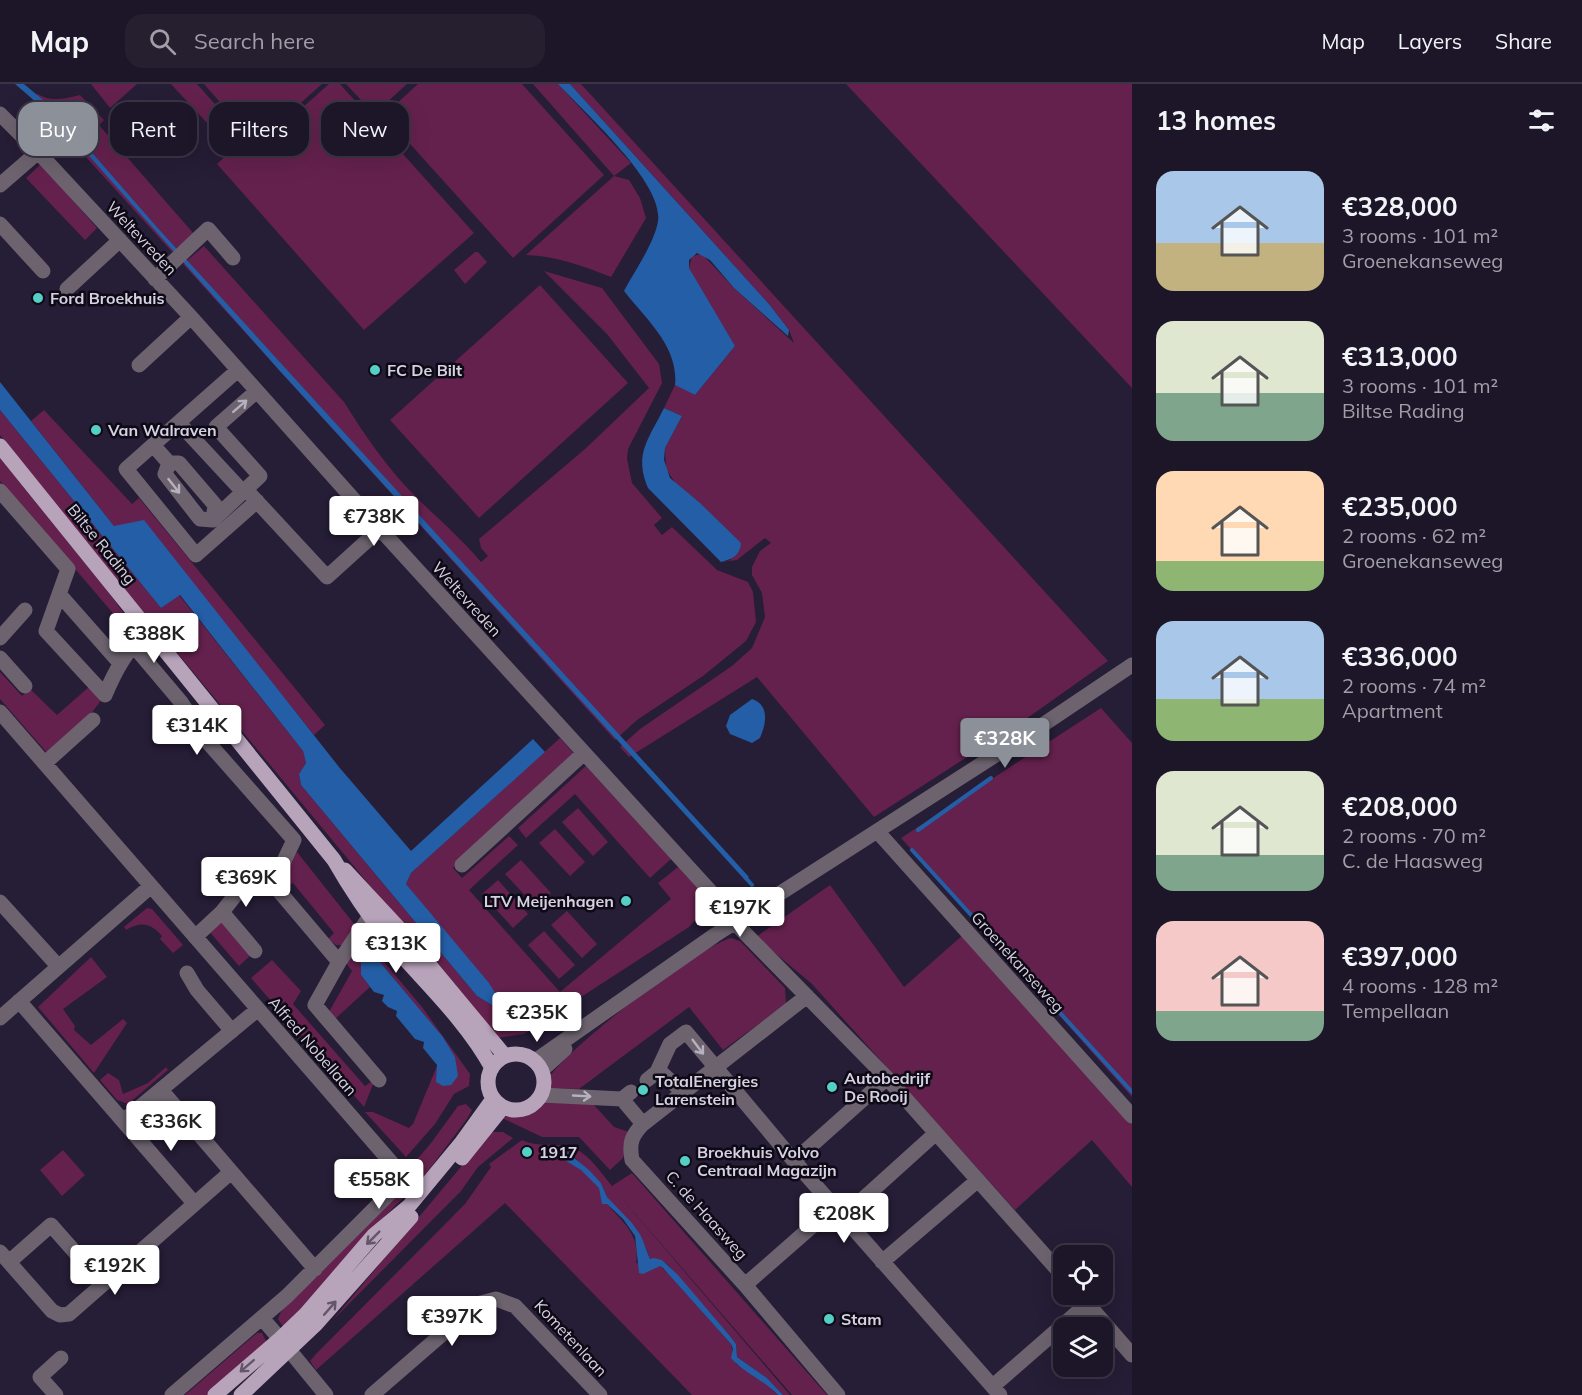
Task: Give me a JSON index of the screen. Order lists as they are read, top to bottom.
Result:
{
  "streets": {
    "main road": ["Biltse Rading"],
    "street": [
      "Weltevreden",
      "Groenekanseweg",
      "Alfred Nobellaan",
      "C. de Haasweg",
      "Kometenlaan"
    ]
  },
  "crossings": [
    ["Weltevreden", "C. de Haasweg"]
  ],
  "places": [
    "Ford Broekhuis",
    "FC De Bilt",
    "Van Walraven",
    "LTV Meijenhagen",
    "Autobedrijf De Rooij",
    "TotalEnergies Larenstein",
    "1917",
    "Broekhuis Volvo Centraal Magazijn",
    "Stam"
  ],
  "page": {
    "header": "Map",
    "search": "Search here",
    "nav": ["Map", "Layers", "Share"],
    "heading": "13 homes",
    "chip": [
      "Buy",
      "Rent",
      "Filters",
      "New"
    ],
    "list": [
      {
        "name": "€328,000",
        "note": "3 rooms · 101 m² · Groenekanseweg"
      },
      {
        "name": "€313,000",
        "note": "3 rooms · 101 m² · Biltse Rading"
      },
      {
        "name": "€235,000",
        "note": "2 rooms · 62 m² · Groenekanseweg"
      },
      {
        "name": "€336,000",
        "note": "2 rooms · 74 m² · Apartment"
      },
      {
        "name": "€208,000",
        "note": "2 rooms · 70 m² · C. de Haasweg"
      },
      {
        "name": "€397,000",
        "note": "4 rooms · 128 m² · Tempellaan"
      }
    ],
    "price": [
      "€738K",
      "€388K",
      "€314K",
      "€328K",
      "€369K",
      "€197K",
      "€313K",
      "€235K",
      "€336K",
      "€558K",
      "€208K",
      "€192K",
      "€397K"
    ]
  }
}
